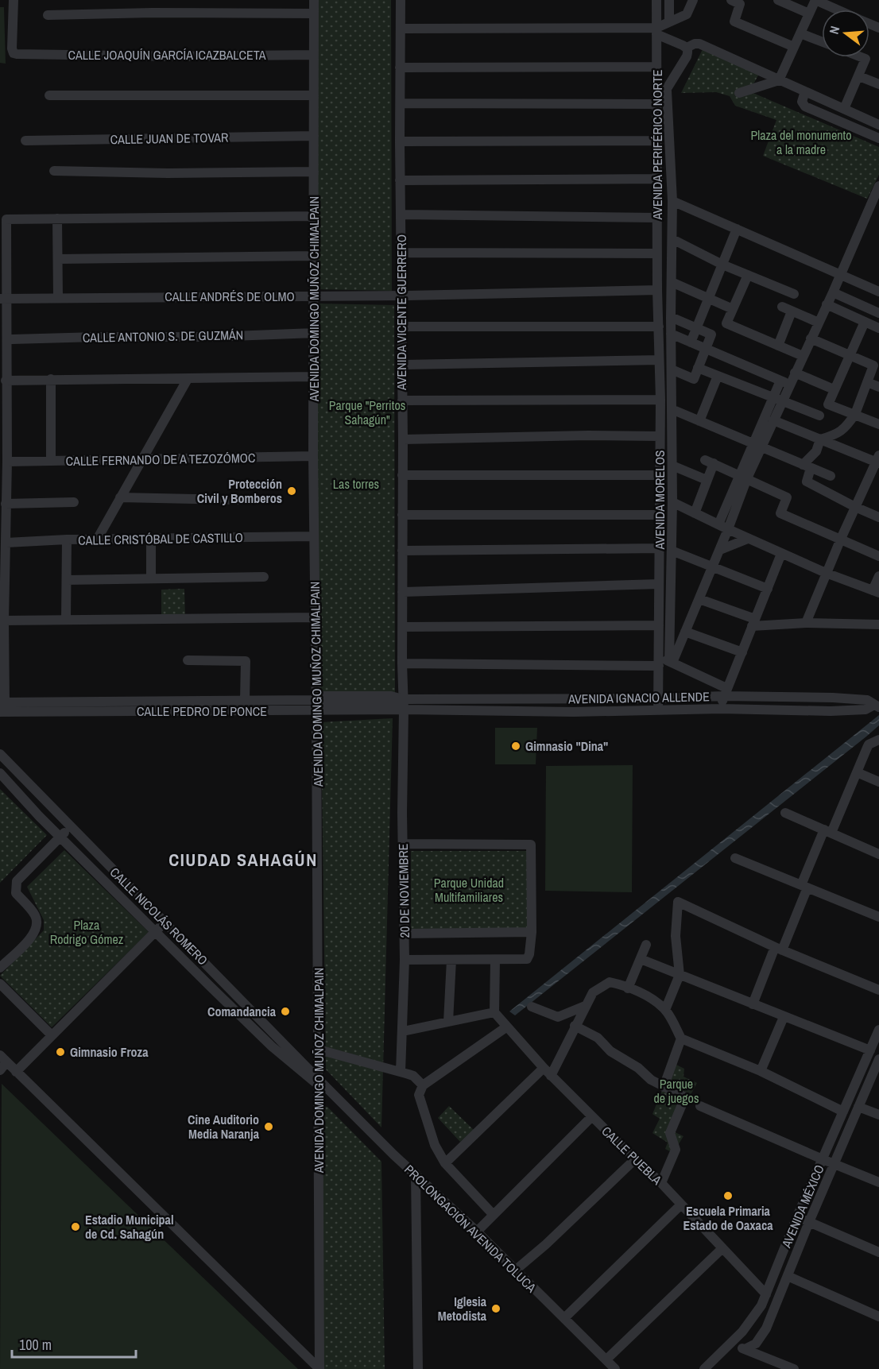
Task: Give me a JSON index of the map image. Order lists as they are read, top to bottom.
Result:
{
  "streets": {
    "street": [
      "CALLE JOAQUÍN GARCÍA ICAZBALCETA",
      "CALLE JUAN DE TOVAR",
      "AVENIDA PERIFÉRICO NORTE",
      "CALLE ANDRÉS DE OLMO",
      "AVENIDA DOMINGO MUÑOZ CHIMALPAIN",
      "AVENIDA VICENTE GUERRERO",
      "CALLE ANTONIO S. DE GUZMÁN",
      "CALLE FERNANDO DE A TEZOZÓMOC",
      "AVENIDA MORELOS",
      "CALLE CRISTÓBAL DE CASTILLO",
      "AVENIDA IGNACIO ALLENDE",
      "CALLE PEDRO DE PONCE",
      "20 DE NOVIEMBRE",
      "CALLE NICOLÁS ROMERO",
      "CALLE PUEBLA",
      "AVENIDA MÉXICO",
      "PROLONGACIÓN AVENIDA TOLUCA"
    ]
  },
  "crossings": [
    ["CALLE JOAQUÍN GARCÍA ICAZBALCETA", "AVENIDA DOMINGO MUÑOZ CHIMALPAIN"],
    ["CALLE JUAN DE TOVAR", "AVENIDA DOMINGO MUÑOZ CHIMALPAIN"],
    ["AVENIDA PERIFÉRICO NORTE", "CALLE ANDRÉS DE OLMO"],
    ["AVENIDA PERIFÉRICO NORTE", "AVENIDA MORELOS"],
    ["CALLE ANDRÉS DE OLMO", "AVENIDA DOMINGO MUÑOZ CHIMALPAIN"],
    ["CALLE ANDRÉS DE OLMO", "AVENIDA VICENTE GUERRERO"],
    ["CALLE ANDRÉS DE OLMO", "AVENIDA MORELOS"],
    ["AVENIDA DOMINGO MUÑOZ CHIMALPAIN", "CALLE ANTONIO S. DE GUZMÁN"],
    ["AVENIDA DOMINGO MUÑOZ CHIMALPAIN", "CALLE FERNANDO DE A TEZOZÓMOC"],
    ["AVENIDA DOMINGO MUÑOZ CHIMALPAIN", "CALLE CRISTÓBAL DE CASTILLO"],
    ["AVENIDA DOMINGO MUÑOZ CHIMALPAIN", "CALLE PEDRO DE PONCE"],
    ["AVENIDA DOMINGO MUÑOZ CHIMALPAIN", "CALLE NICOLÁS ROMERO"],
    ["AVENIDA DOMINGO MUÑOZ CHIMALPAIN", "PROLONGACIÓN AVENIDA TOLUCA"],
    ["AVENIDA VICENTE GUERRERO", "AVENIDA IGNACIO ALLENDE"],
    ["AVENIDA VICENTE GUERRERO", "CALLE PEDRO DE PONCE"],
    ["AVENIDA VICENTE GUERRERO", "20 DE NOVIEMBRE"],
    ["AVENIDA MORELOS", "AVENIDA IGNACIO ALLENDE"],
    ["AVENIDA IGNACIO ALLENDE", "CALLE PEDRO DE PONCE"],
    ["AVENIDA IGNACIO ALLENDE", "20 DE NOVIEMBRE"],
    ["CALLE PEDRO DE PONCE", "20 DE NOVIEMBRE"],
    ["CALLE NICOLÁS ROMERO", "PROLONGACIÓN AVENIDA TOLUCA"],
    ["CALLE PUEBLA", "AVENIDA MÉXICO"]
  ],
  "districts": ["CIUDAD SAHAGÚN"],
  "parks": [
    "Plaza del monumento a la madre",
    "Parque \"Perritos Sahagún\"",
    "Las torres",
    "Parque Unidad Multifamiliares",
    "Plaza Rodrigo Gómez",
    "Parque de juegos"
  ],
  "places": [
    "Protección Civil y Bomberos",
    "Gimnasio \"Dina\"",
    "Comandancia",
    "Gimnasio Froza",
    "Cine Auditorio Media Naranja",
    "Escuela Primaria Estado de Oaxaca",
    "Estadio Municipal de Cd. Sahagún",
    "Iglesia Metodista"
  ],
  "scale_bar": "100 m",
  "north": "left"
}
